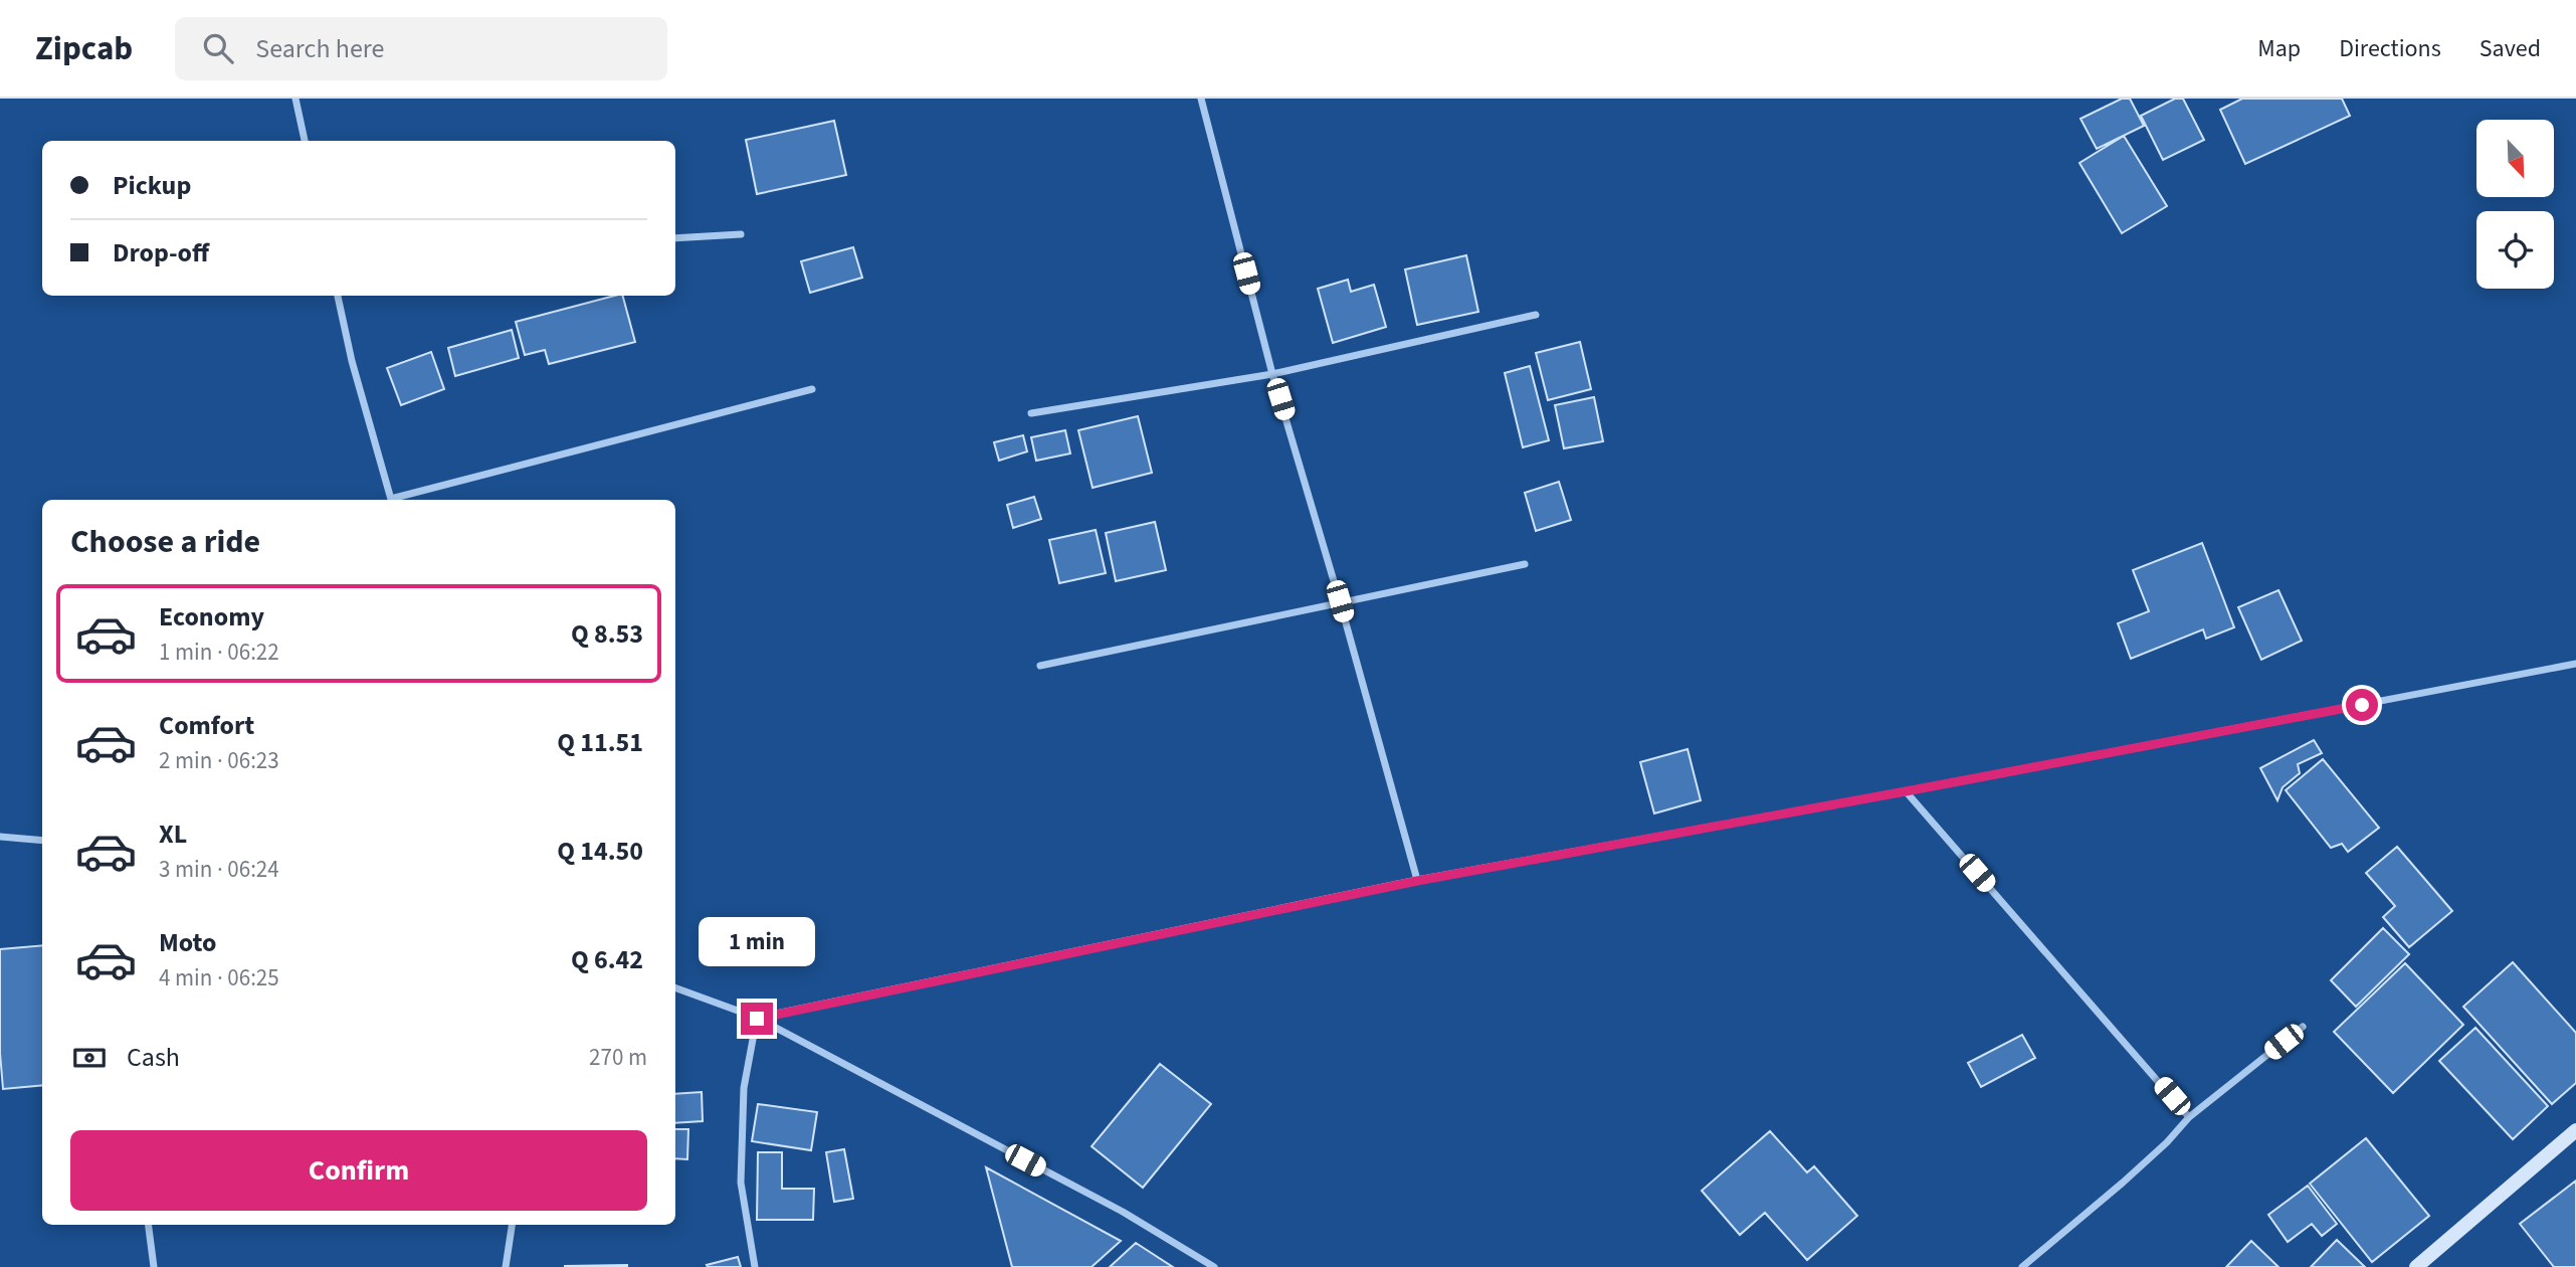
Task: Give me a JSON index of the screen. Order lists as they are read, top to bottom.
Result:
{
  "north": "bottom right",
  "page": {
    "header": "Zipcab",
    "search": "Search here",
    "nav": ["Map", "Directions", "Saved"],
    "banner": ["Pickup", "Drop-off"],
    "heading": "Choose a ride",
    "list": [
      {
        "name": "Economy",
        "note": "1 min · 06:22",
        "value": "Q 8.53"
      },
      {
        "name": "Comfort",
        "note": "2 min · 06:23",
        "value": "Q 11.51"
      },
      {
        "name": "XL",
        "note": "3 min · 06:24",
        "value": "Q 14.50"
      },
      {
        "name": "Moto",
        "note": "4 min · 06:25",
        "value": "Q 6.42"
      }
    ],
    "bubble": "1 min",
    "pay": ["Cash", "270 m"],
    "buttons": "Confirm"
  }
}
